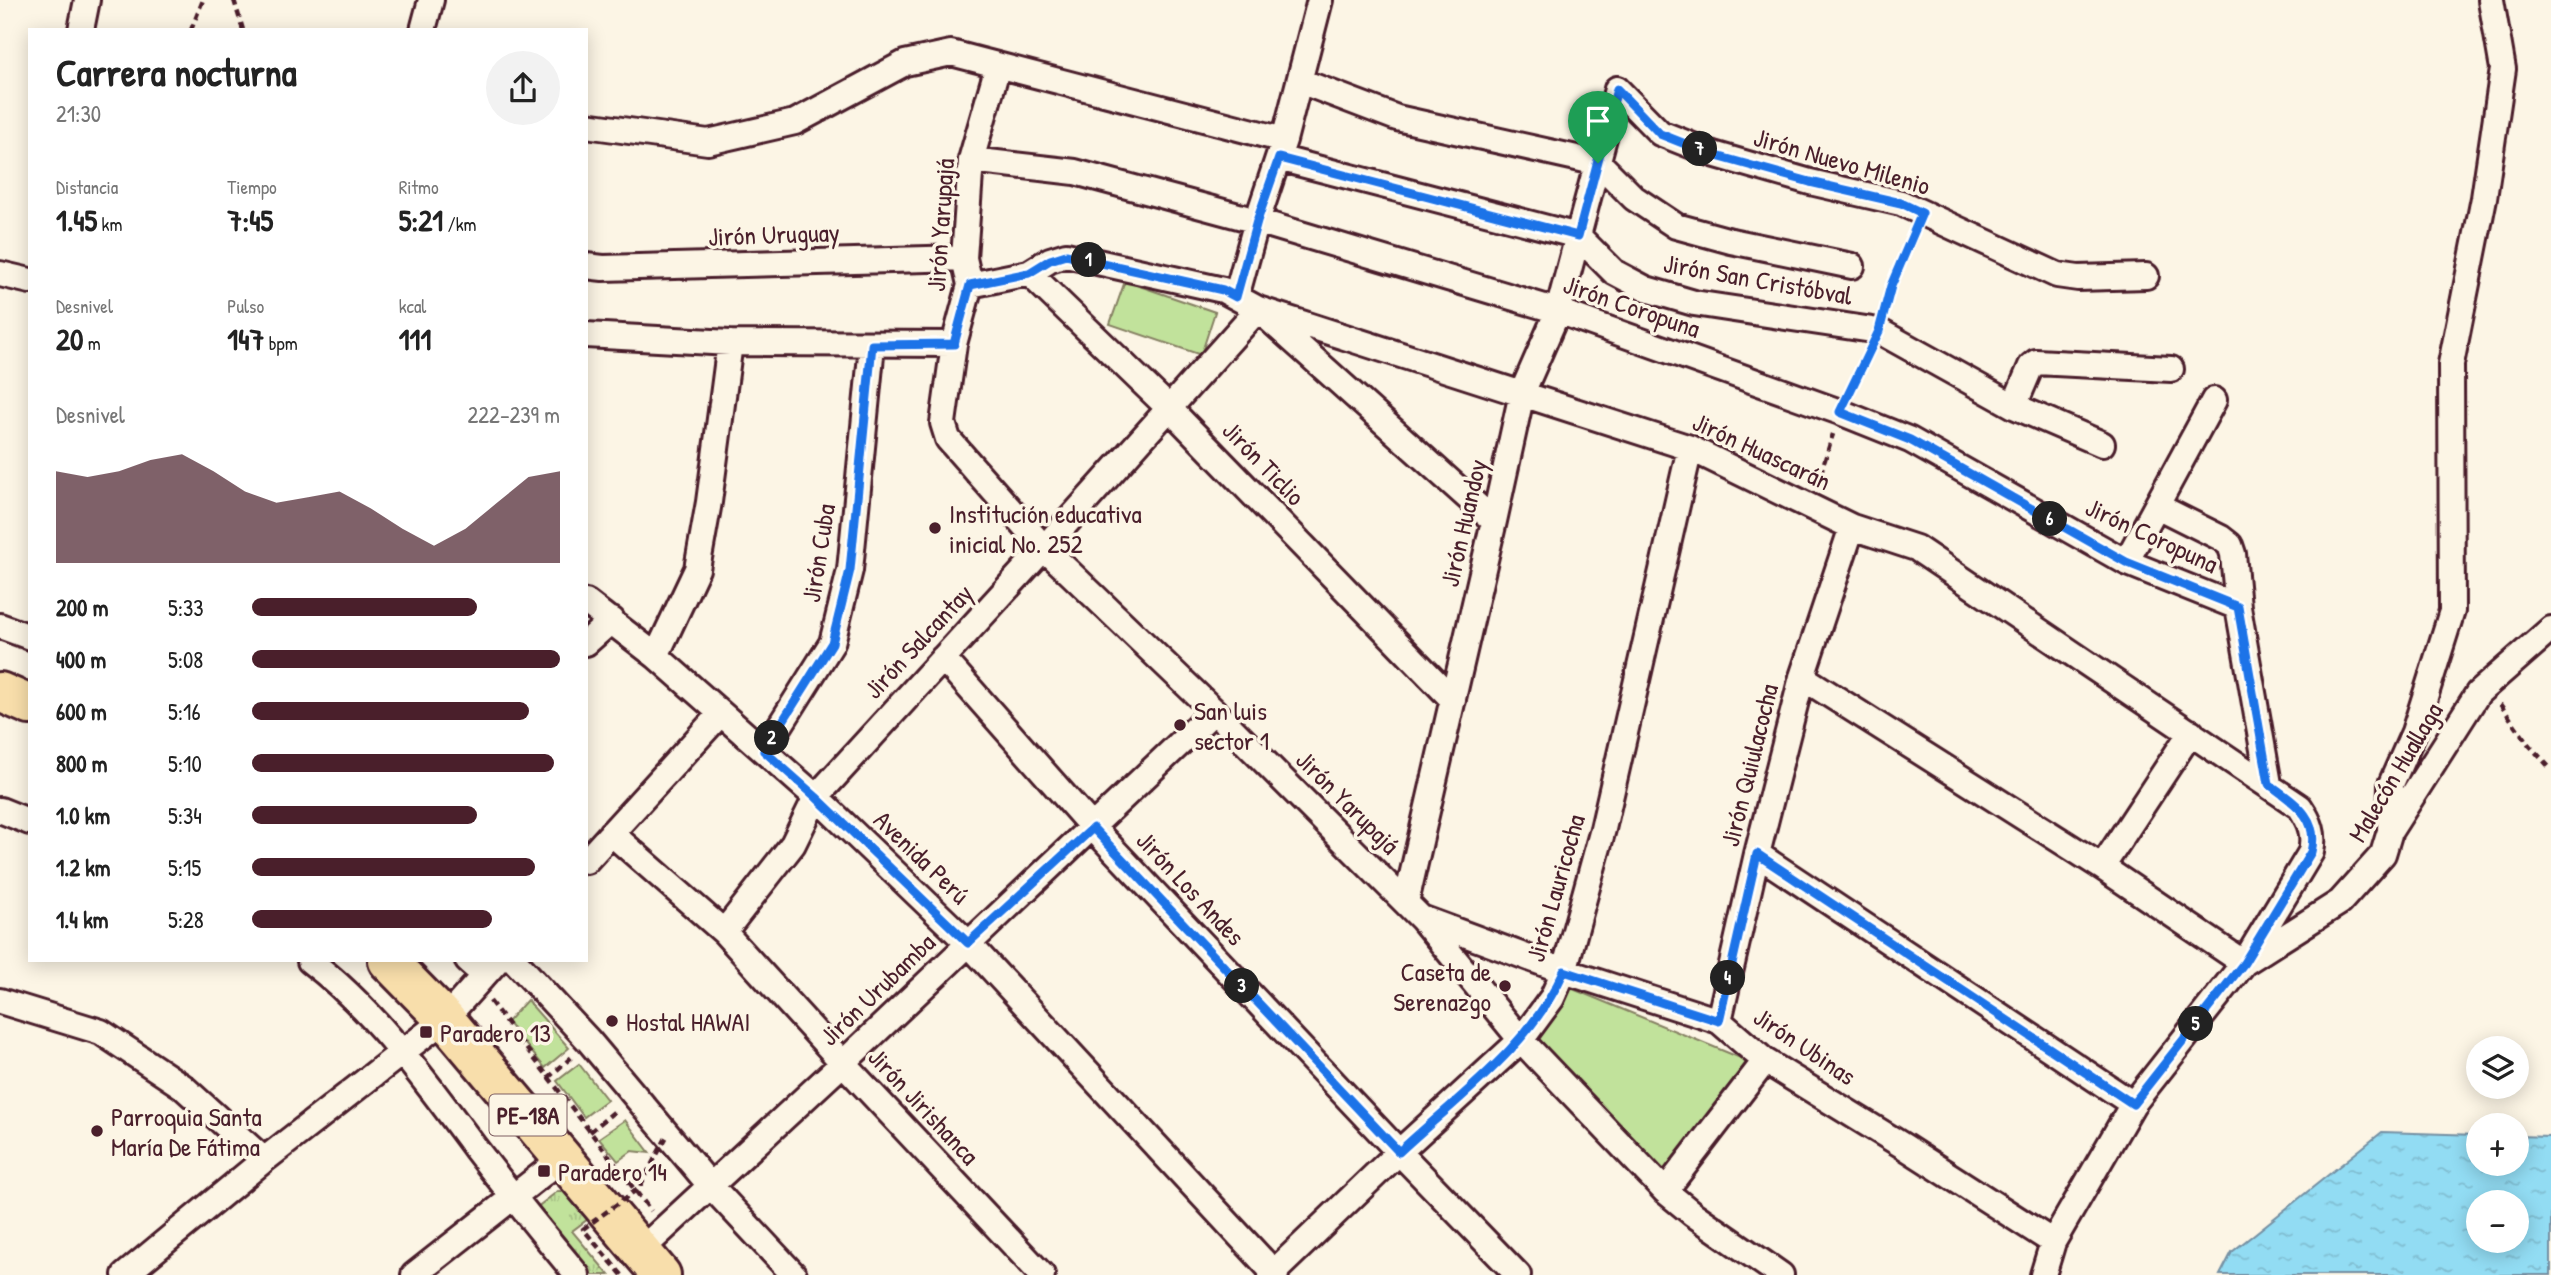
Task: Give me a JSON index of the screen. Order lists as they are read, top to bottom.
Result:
{
  "streets": {
    "highway": ["PE-18A"],
    "street": [
      "Jirón Nuevo Milenio",
      "Jirón Yarupajá",
      "Jirón Uruguay",
      "Jirón San Cristóbval",
      "Jirón Coropuna",
      "Jirón Huascarán",
      "Jirón Ticlio",
      "Jirón Huandoy",
      "Jirón Cuba",
      "Jirón Salcantay",
      "Jirón Quiulacocha",
      "Malecón Huallaga",
      "Avenida Perú",
      "Jirón Los Andes",
      "Jirón Lauricocha",
      "Jirón Urubamba",
      "Jirón Ubinas",
      "Jirón Jirishanca"
    ]
  },
  "crossings": [
    ["Jirón Nuevo Milenio", "Jirón Huandoy"],
    ["Jirón Yarupajá", "Jirón Uruguay"],
    ["Jirón Yarupajá", "Jirón Coropuna"],
    ["Jirón Yarupajá", "Jirón Huascarán"],
    ["Jirón Yarupajá", "Jirón Huandoy"],
    ["Jirón Yarupajá", "Jirón Salcantay"],
    ["Jirón Yarupajá", "Jirón Lauricocha"],
    ["Jirón Yarupajá", "Jirón Urubamba"],
    ["Jirón Yarupajá", "Jirón Ubinas"],
    ["Jirón San Cristóbval", "Jirón Huandoy"],
    ["Jirón Coropuna", "Jirón Huandoy"],
    ["Jirón Huascarán", "Jirón Ticlio"],
    ["Jirón Huascarán", "Jirón Huandoy"],
    ["Jirón Huascarán", "Jirón Salcantay"],
    ["Jirón Huascarán", "Jirón Quiulacocha"],
    ["Jirón Huascarán", "Malecón Huallaga"],
    ["Jirón Huascarán", "Jirón Lauricocha"],
    ["Jirón Ticlio", "Jirón Huandoy"],
    ["Jirón Ticlio", "Jirón Salcantay"],
    ["Jirón Huandoy", "Jirón Ubinas"],
    ["Jirón Cuba", "Avenida Perú"],
    ["Jirón Salcantay", "Avenida Perú"],
    ["Jirón Salcantay", "Jirón Los Andes"],
    ["Jirón Salcantay", "Jirón Jirishanca"],
    ["Jirón Quiulacocha", "Jirón Ubinas"],
    ["Malecón Huallaga", "Jirón Ubinas"],
    ["Avenida Perú", "Jirón Lauricocha"],
    ["Avenida Perú", "Jirón Urubamba"],
    ["Jirón Los Andes", "Jirón Lauricocha"],
    ["Jirón Los Andes", "Jirón Urubamba"],
    ["Jirón Lauricocha", "Jirón Ubinas"],
    ["Jirón Urubamba", "Jirón Jirishanca"],
    ["Jirón Urubamba", "PE-18A"]
  ],
  "places": {
    "other": [
      "Institución educativa inicial No. 252",
      "San luis sector 1",
      "Caseta de Serenazgo",
      "Hostal HAWAI",
      "Parroquia Santa María De Fátima"
    ],
    "transit": ["Paradero 13", "Paradero 14"]
  },
  "page": {
    "heading": ["Carrera nocturna", "21:30"],
    "pins": [
      "7",
      "1",
      "6",
      "2",
      "4",
      "3",
      "5"
    ],
    "stats": [
      ["Distancia", "1.45 km"],
      ["Tiempo", "7:45"],
      ["Ritmo", "5:21 /km"],
      ["Desnivel", "20 m"],
      ["Pulso", "147 bpm"],
      ["kcal", "111"]
    ],
    "chart": ["Desnivel", "222–239 m"],
    "list": [
      {
        "name": "200 m",
        "note": "5:33"
      },
      {
        "name": "400 m",
        "note": "5:08"
      },
      {
        "name": "600 m",
        "note": "5:16"
      },
      {
        "name": "800 m",
        "note": "5:10"
      },
      {
        "name": "1.0 km",
        "note": "5:34"
      },
      {
        "name": "1.2 km",
        "note": "5:15"
      },
      {
        "name": "1.4 km",
        "note": "5:28"
      }
    ],
    "map_buttons": ["+", "−"]
  }
}
